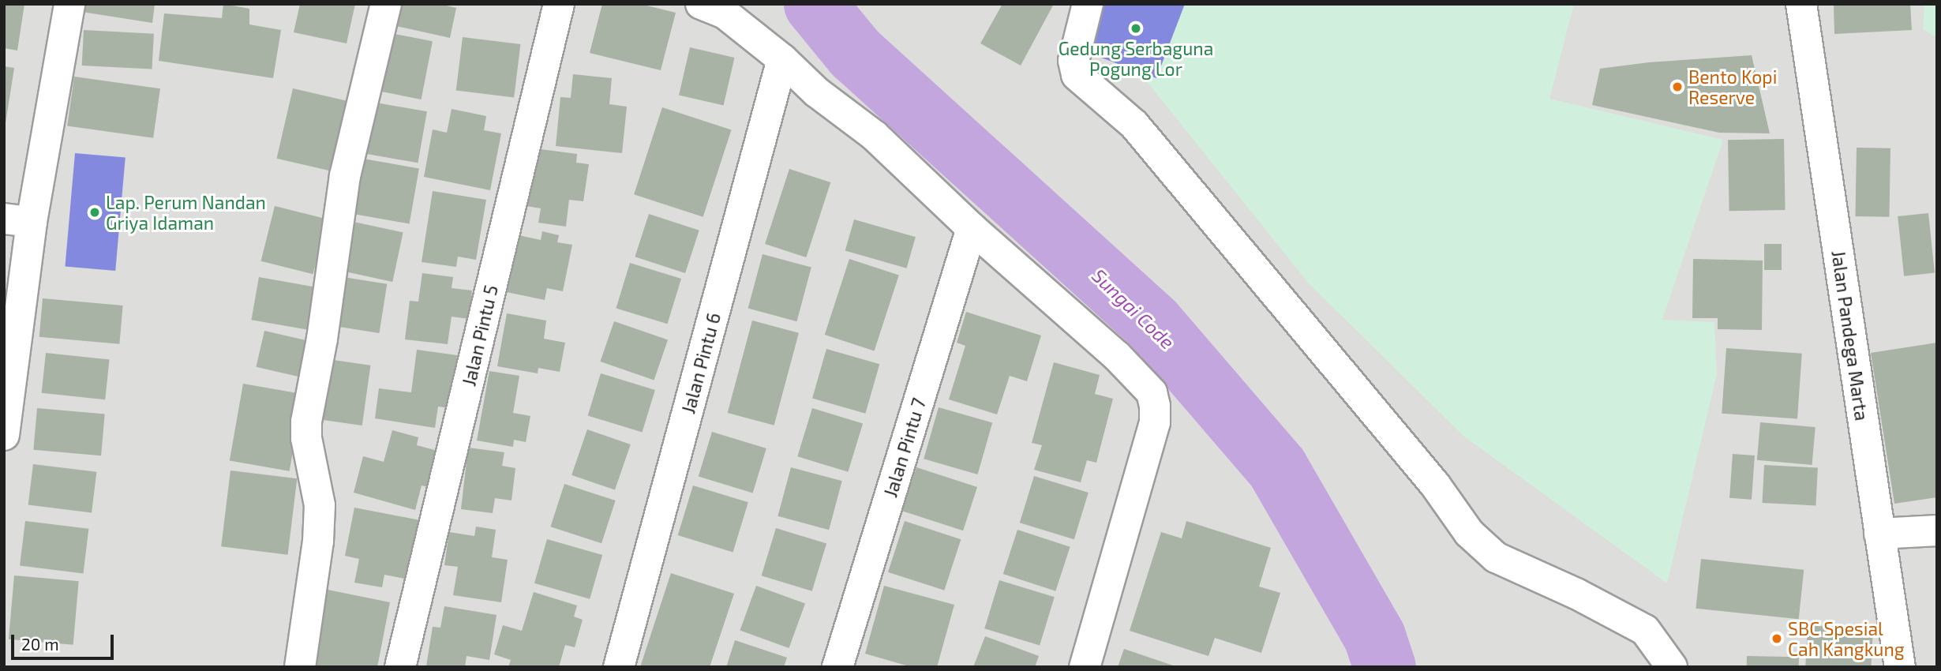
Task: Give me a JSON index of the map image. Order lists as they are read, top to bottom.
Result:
{
  "streets": {
    "street": [
      "Jalan Pintu 5",
      "Jalan Pandega Marta",
      "Jalan Pintu 6",
      "Jalan Pintu 7"
    ]
  },
  "water": ["Sungai Code"],
  "places": [
    "Gedung Serbaguna Pogung Lor",
    "Bento Kopi Reserve",
    "Lap. Perum Nandan Griya Idaman",
    "SBC Spesial Cah Kangkung"
  ],
  "scale_bar": "20 m"
}
